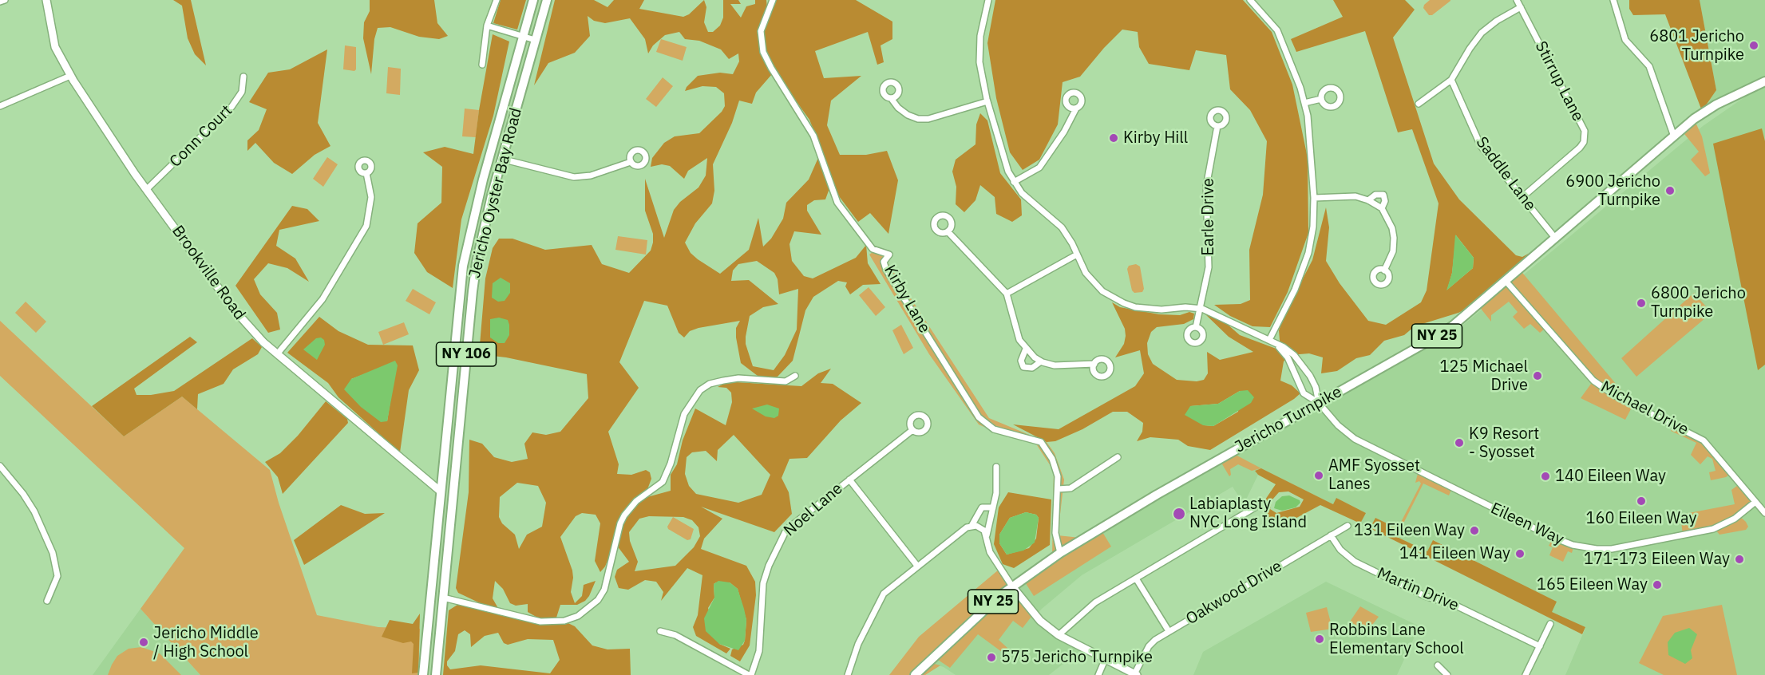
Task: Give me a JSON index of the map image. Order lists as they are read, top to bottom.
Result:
{
  "streets": {
    "main road": [
      "Jericho Oyster Bay Road",
      "NY 25",
      "NY 106",
      "Jericho Turnpike"
    ],
    "street": [
      "Stirrup Lane",
      "Conn Court",
      "Saddle Lane",
      "Earle Drive",
      "Brookville Road",
      "Kirby Lane",
      "Michael Drive",
      "Noel Lane",
      "Eileen Way",
      "Martin Drive",
      "Oakwood Drive"
    ]
  },
  "crossings": [
    ["Stirrup Lane", "Saddle Lane"],
    ["Conn Court", "Brookville Road"],
    ["Saddle Lane", "Jericho Turnpike"],
    ["Jericho Oyster Bay Road", "Brookville Road"],
    ["Kirby Lane", "Jericho Turnpike"],
    ["NY 25", "Jericho Turnpike"],
    ["Michael Drive", "Jericho Turnpike"],
    ["Michael Drive", "Eileen Way"],
    ["Jericho Turnpike", "Eileen Way"],
    ["Martin Drive", "Oakwood Drive"]
  ],
  "places": [
    "6801 Jericho Turnpike",
    "Kirby Hill",
    "6900 Jericho Turnpike",
    "6800 Jericho Turnpike",
    "125 Michael Drive",
    "K9 Resort - Syosset",
    "AMF Syosset Lanes",
    "140 Eileen Way",
    "160 Eileen Way",
    "Labiaplasty NYC Long Island",
    "131 Eileen Way",
    "141 Eileen Way",
    "171-173 Eileen Way",
    "165 Eileen Way",
    "Robbins Lane Elementary School",
    "Jericho Middle / High School",
    "575 Jericho Turnpike"
  ]
}
